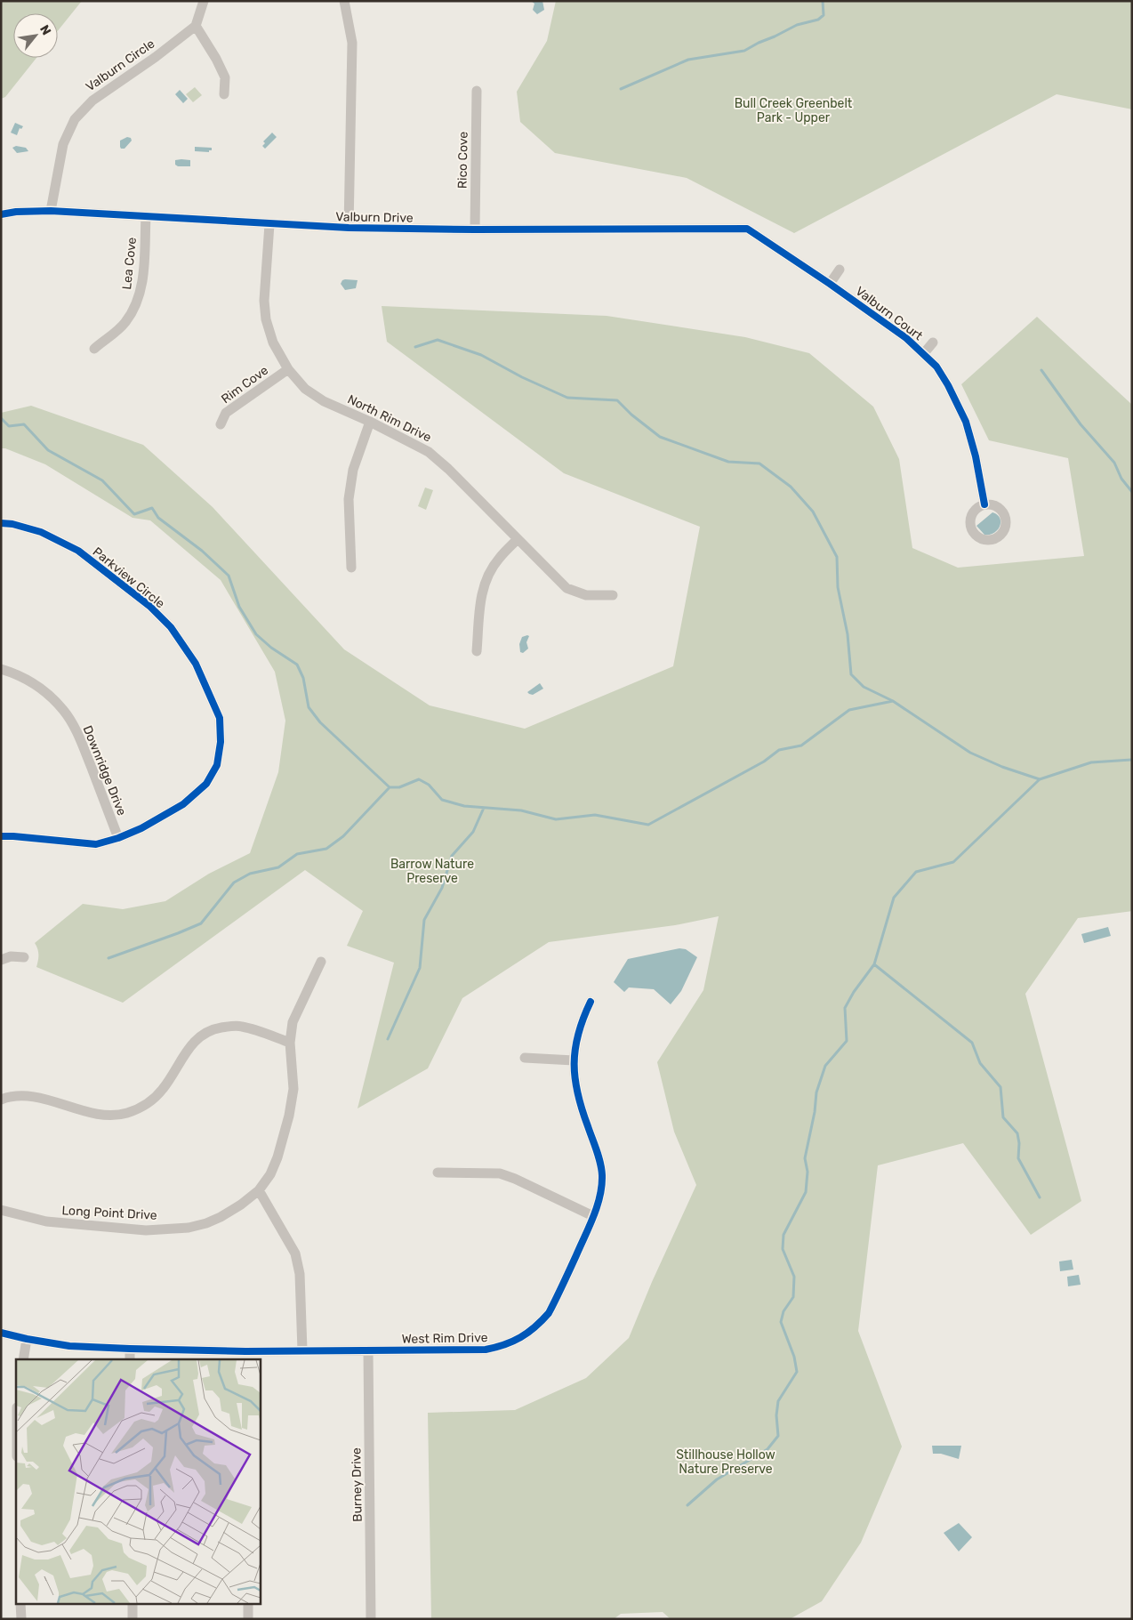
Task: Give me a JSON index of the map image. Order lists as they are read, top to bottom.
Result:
{
  "streets": {
    "street": [
      "Valburn Circle",
      "Rico Cove",
      "Valburn Drive",
      "Lea Cove",
      "Valburn Court",
      "Rim Cove",
      "North Rim Drive",
      "Parkview Circle",
      "Downridge Drive",
      "Long Point Drive",
      "West Rim Drive",
      "Burney Drive"
    ]
  },
  "crossings": [
    ["Valburn Circle", "Valburn Drive"],
    ["Rico Cove", "Valburn Drive"],
    ["Valburn Drive", "Lea Cove"],
    ["Valburn Drive", "Valburn Court"],
    ["Valburn Drive", "North Rim Drive"],
    ["Rim Cove", "North Rim Drive"],
    ["Parkview Circle", "Downridge Drive"],
    ["West Rim Drive", "Burney Drive"]
  ],
  "parks": ["Bull Creek Greenbelt Park - Upper", "Barrow Nature Preserve", "Stillhouse Hollow Nature Preserve"],
  "north": "top right"
}
